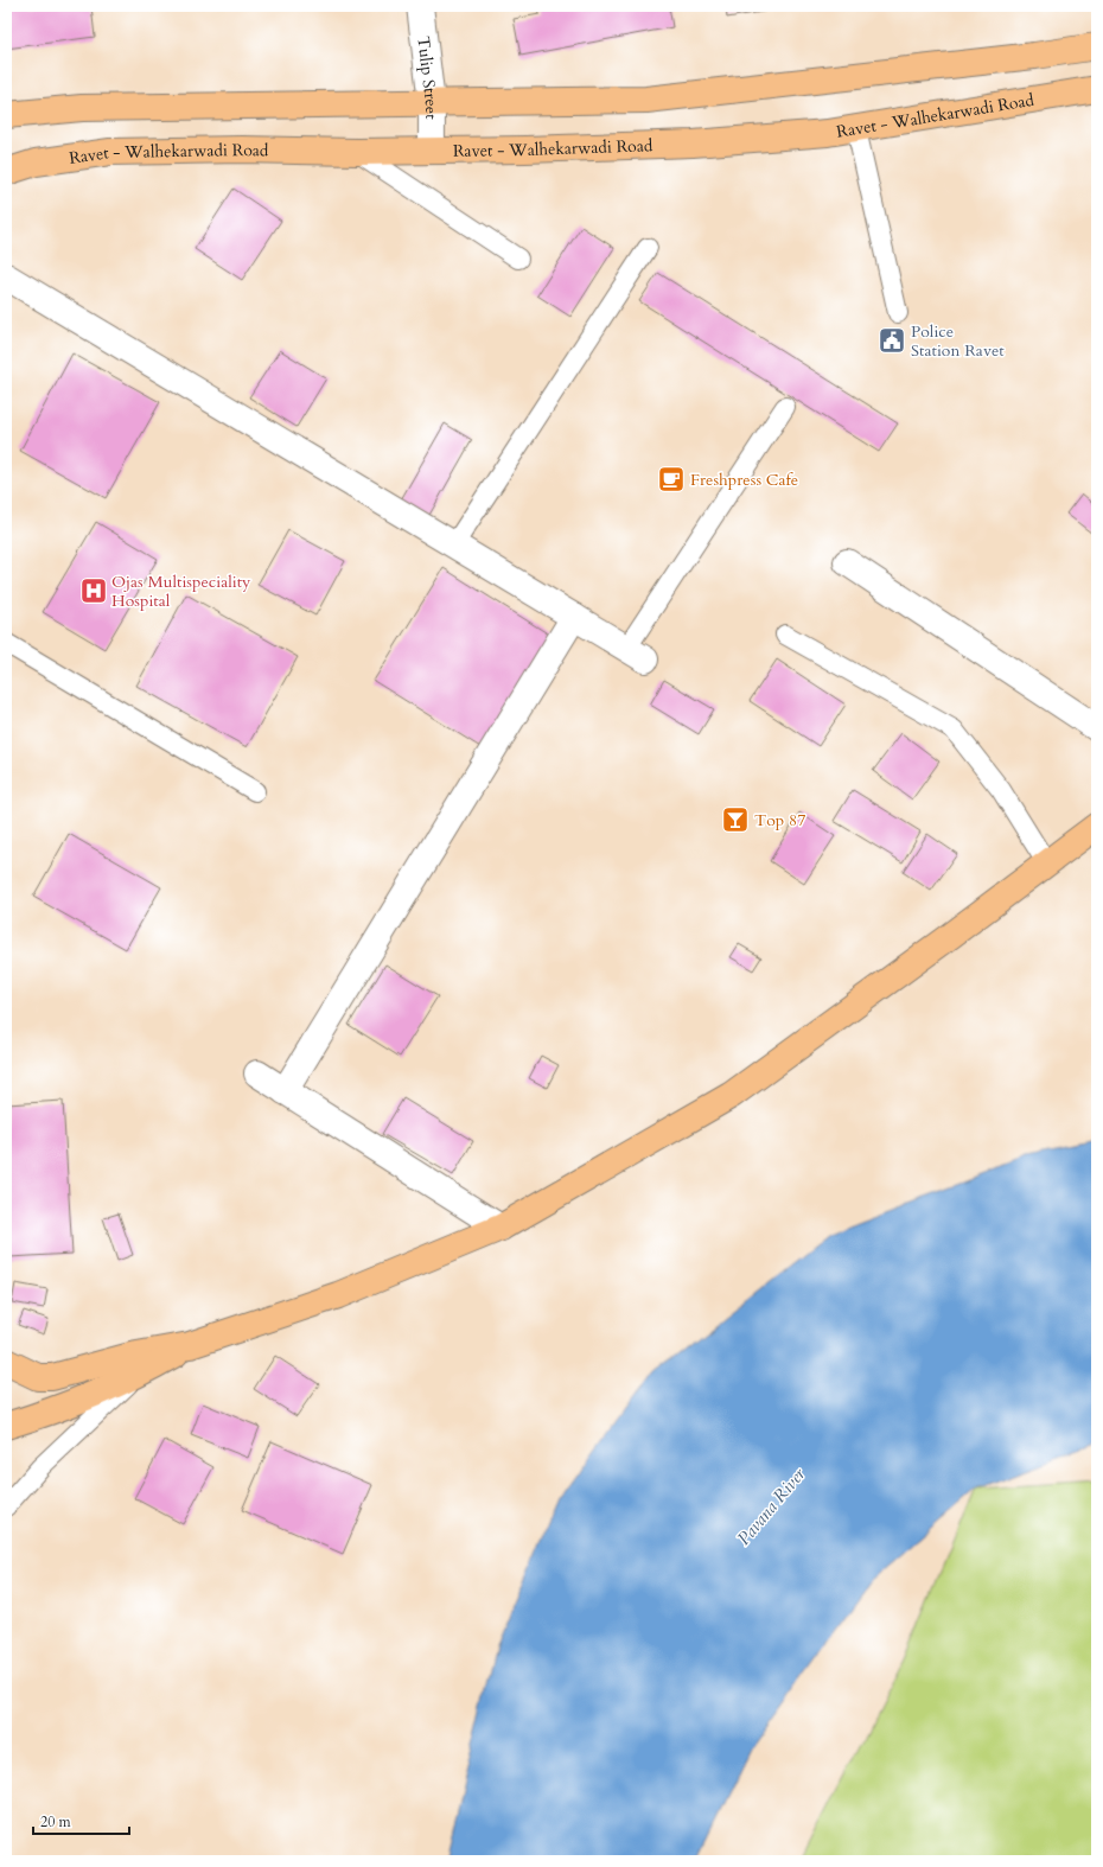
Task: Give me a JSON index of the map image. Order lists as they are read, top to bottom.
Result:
{
  "streets": {
    "main road": ["Ravet - Walhekarwadi Road"],
    "street": ["Tulip Street"]
  },
  "crossings": [
    ["Tulip Street", "Ravet - Walhekarwadi Road"]
  ],
  "water": ["Pavana River"],
  "places": {
    "public building": ["Police Station Ravet"],
    "cafe": ["Freshpress Cafe"],
    "hospital": ["Ojas Multispeciality Hospital"],
    "bar": ["Top 87"]
  },
  "scale_bar": "20 m"
}
